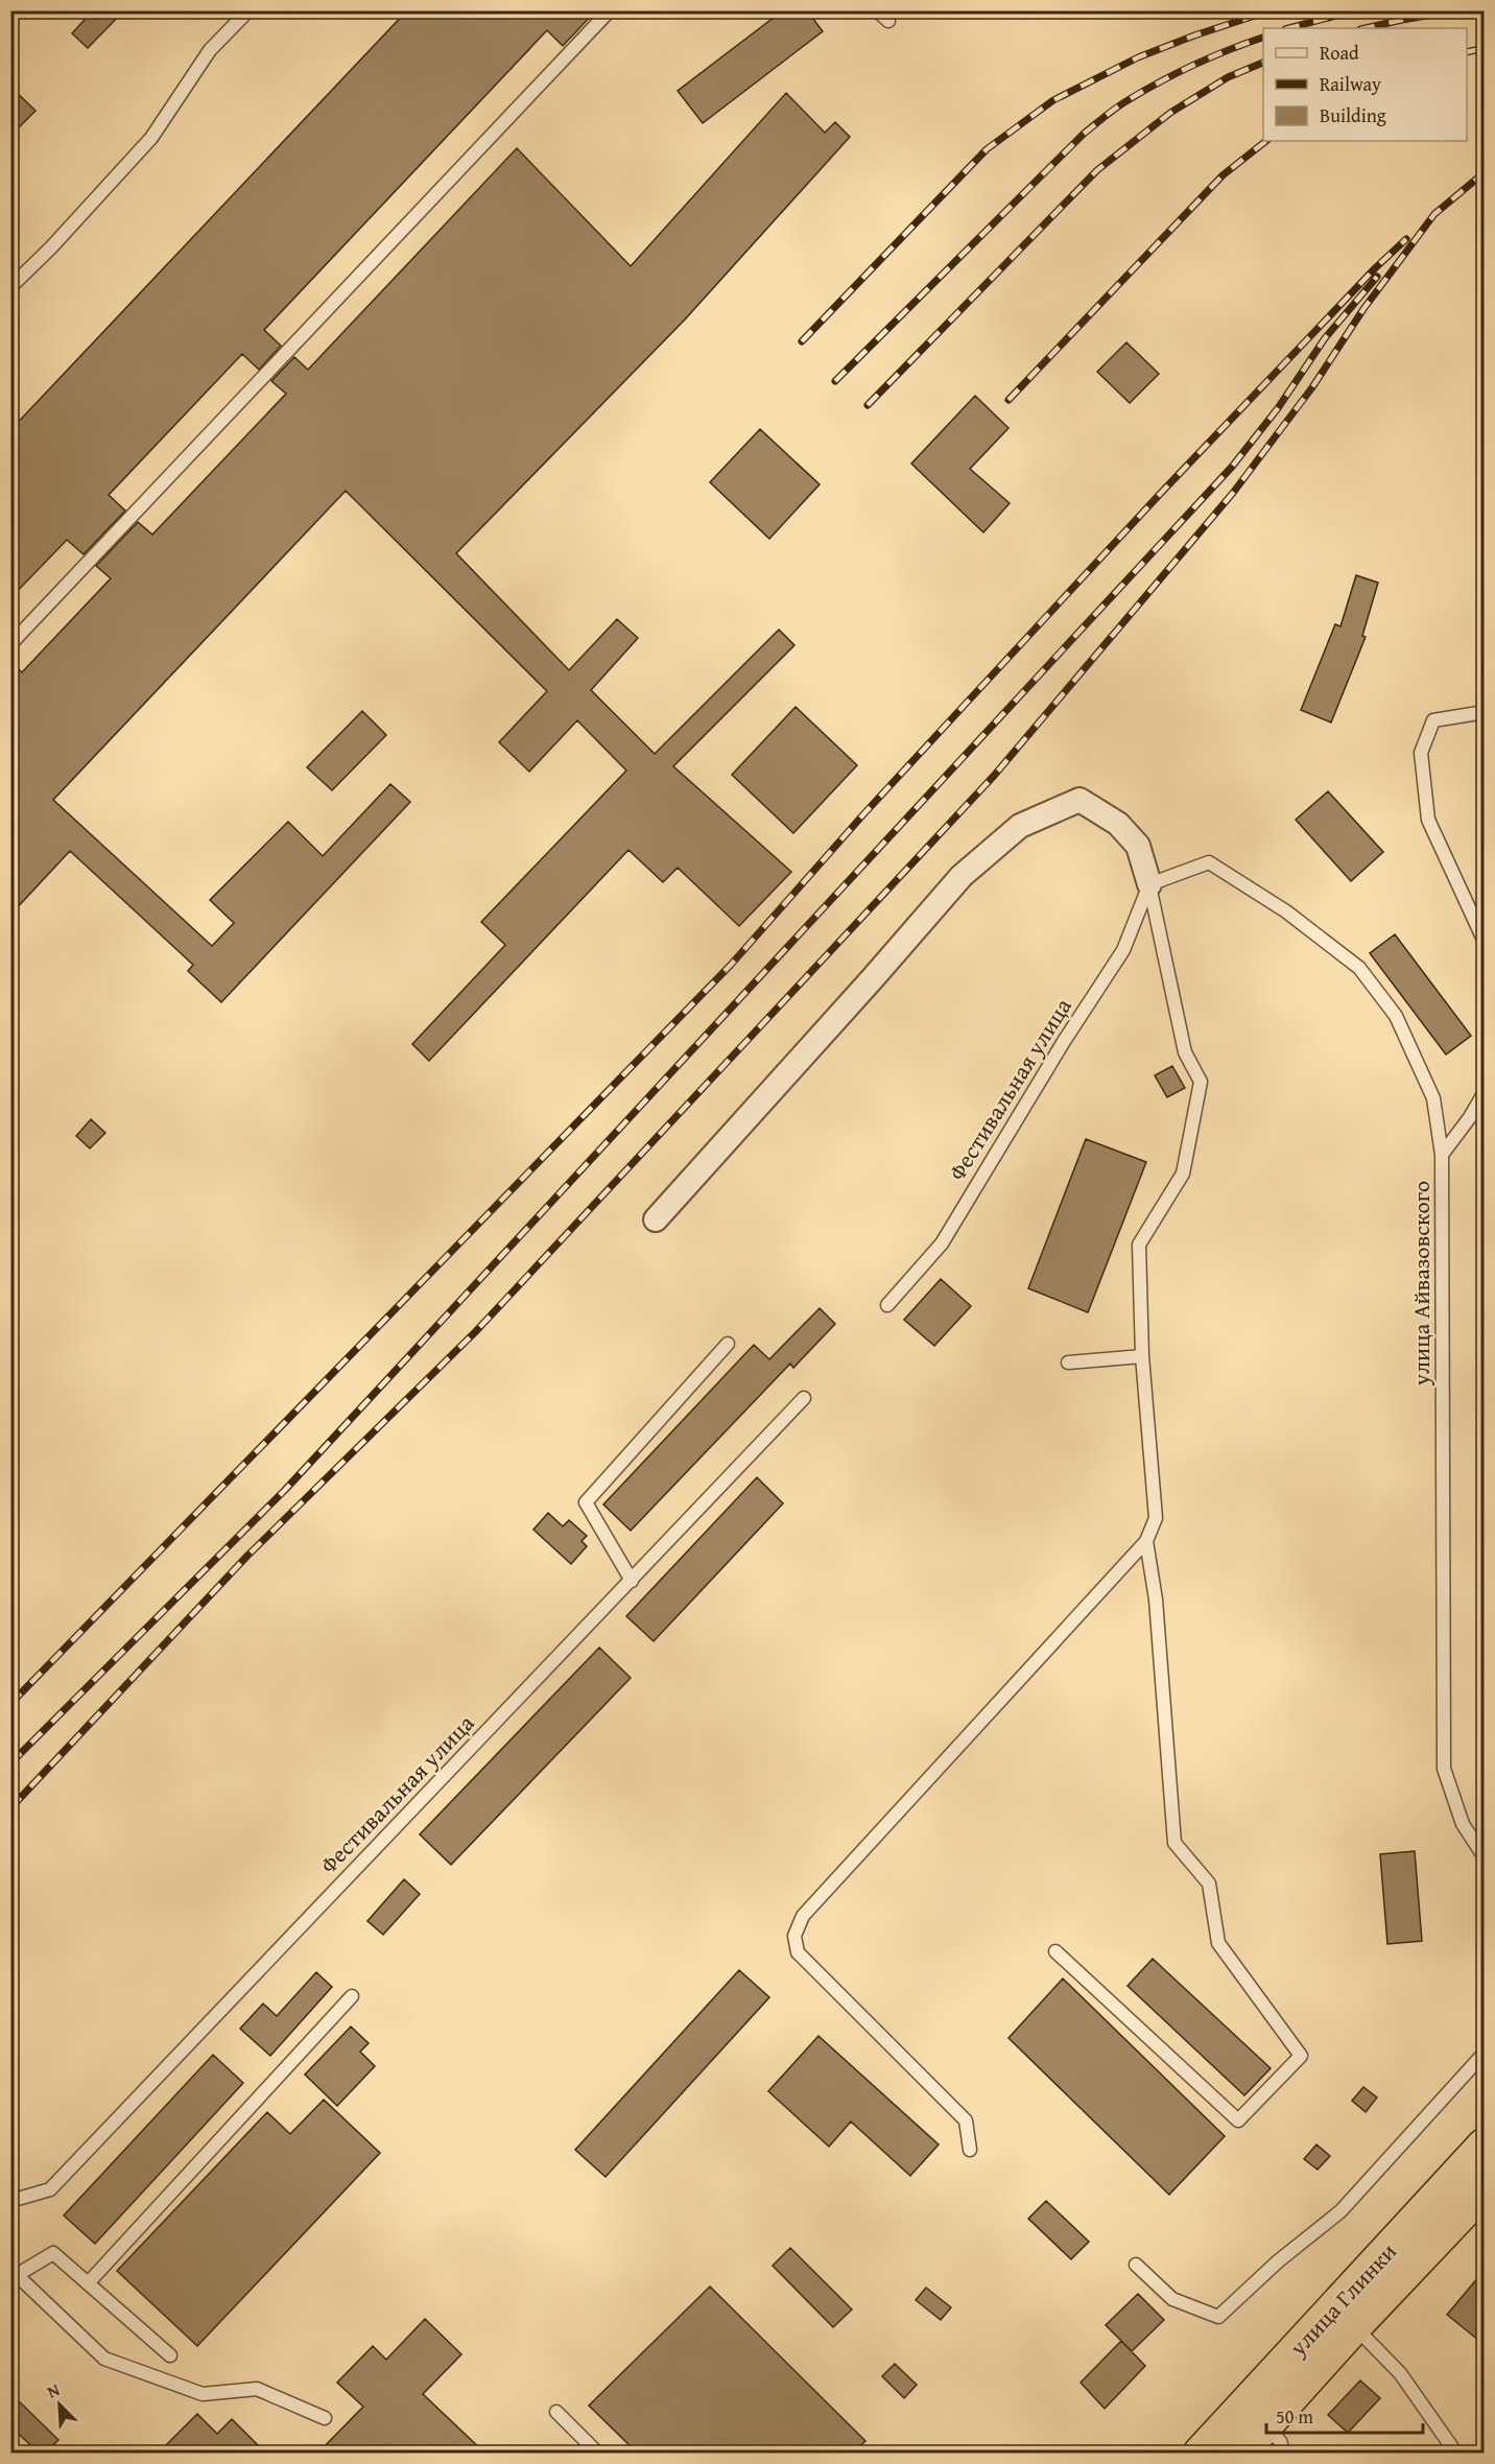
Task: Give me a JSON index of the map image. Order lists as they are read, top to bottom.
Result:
{
  "streets": {
    "highway": ["улица Глинки"],
    "lane": ["Фестивальная улица", "улица Айвазовского"]
  },
  "crossings": [
    ["Фестивальная улица", "улица Айвазовского"]
  ],
  "legend": ["Road", "Railway", "Building"],
  "scale_bar": "50 m",
  "north": "top left"
}
